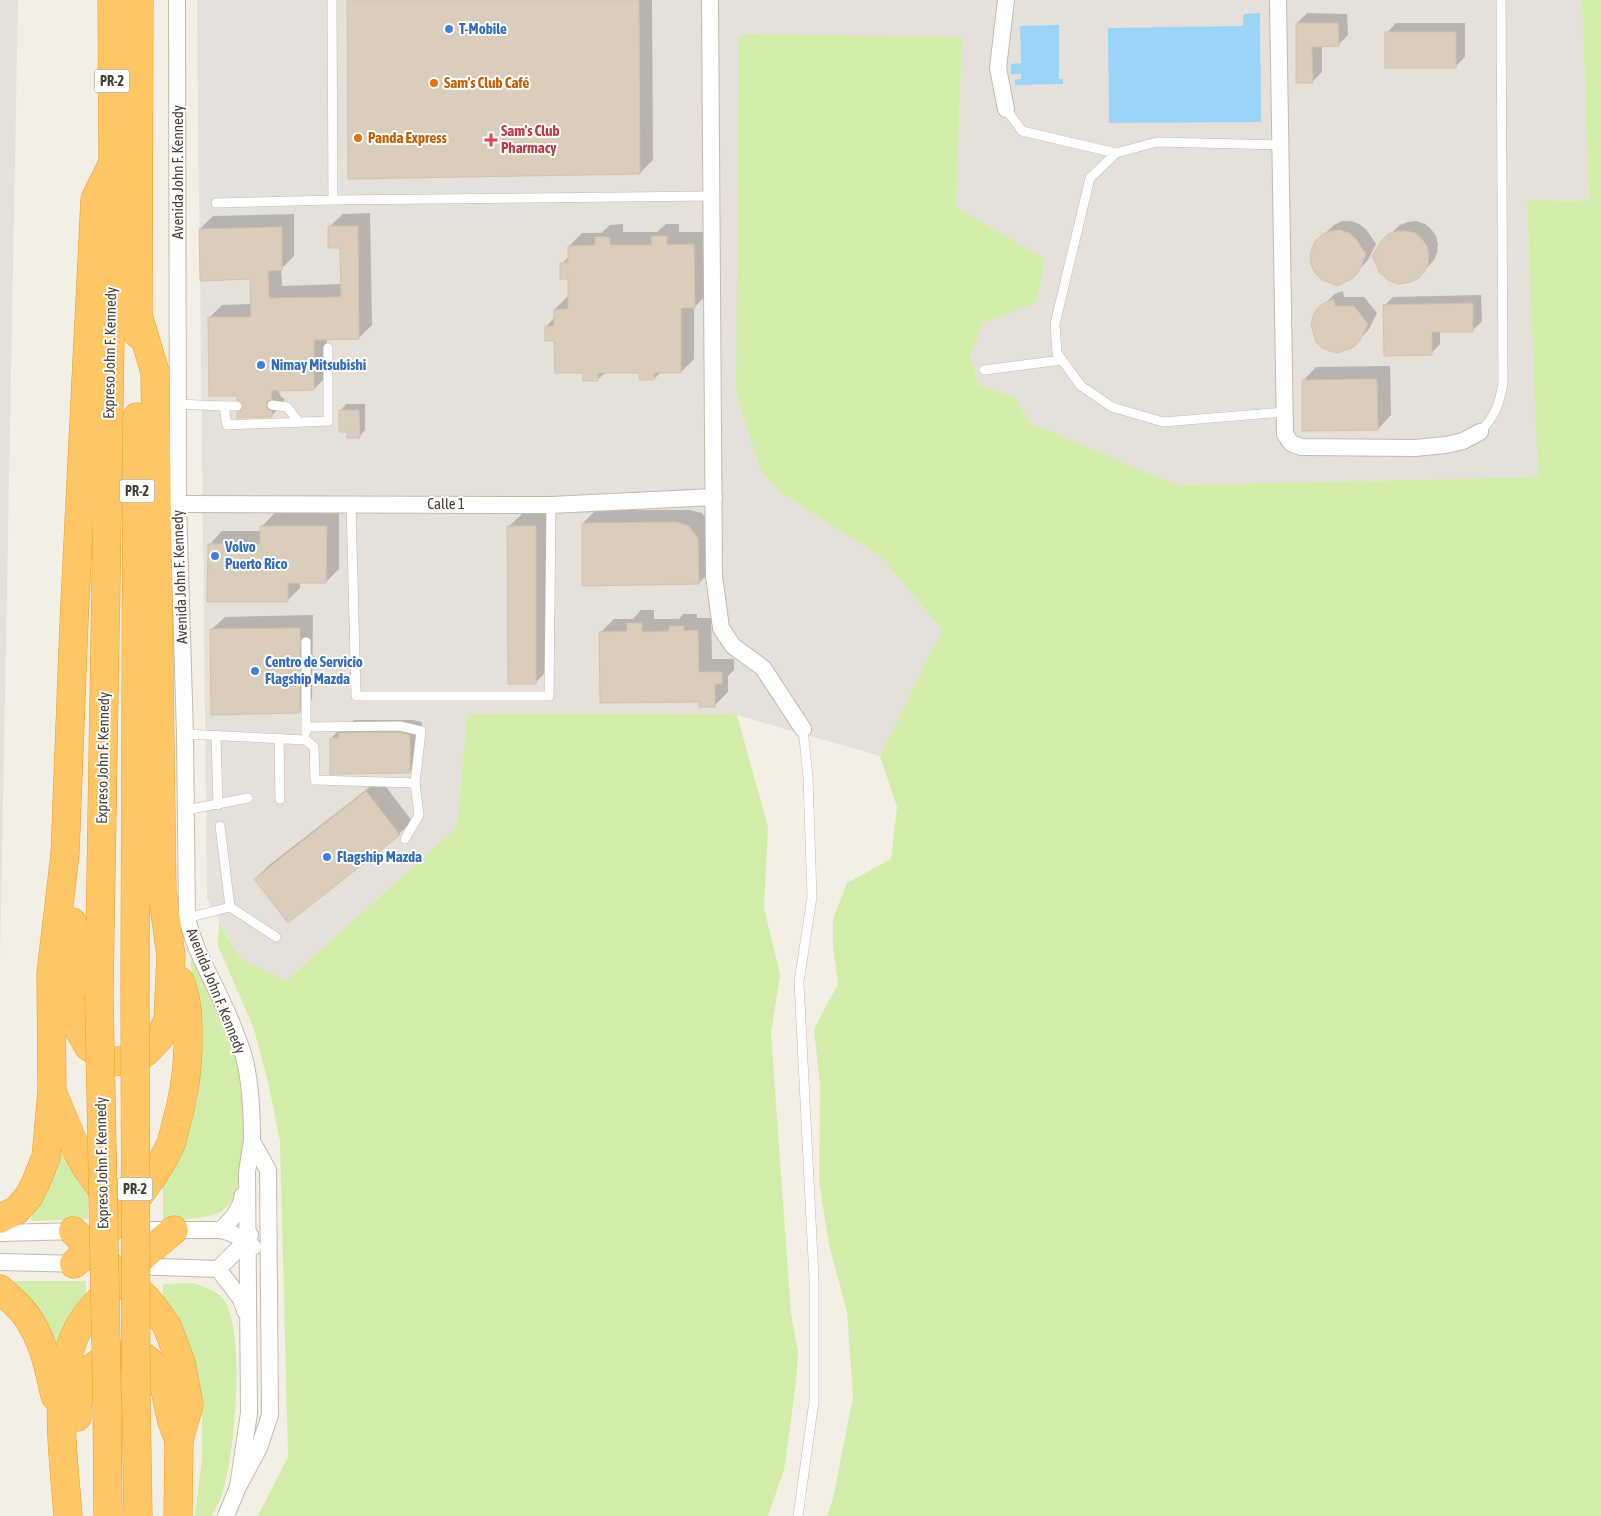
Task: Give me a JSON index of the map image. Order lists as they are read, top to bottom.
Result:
{
  "streets": {
    "highway": ["PR-2", "Expreso John F. Kennedy"],
    "street": ["Avenida John F. Kennedy", "Calle 1"]
  },
  "crossings": [
    ["Avenida John F. Kennedy", "Calle 1"]
  ],
  "places": {
    "other": [
      "T-Mobile",
      "Sam's Club Café",
      "Panda Express",
      "Nimay Mitsubishi",
      "Volvo Puerto Rico",
      "Centro de Servicio Flagship Mazda",
      "Flagship Mazda"
    ],
    "health": ["Sam's Club Pharmacy"]
  }
}
